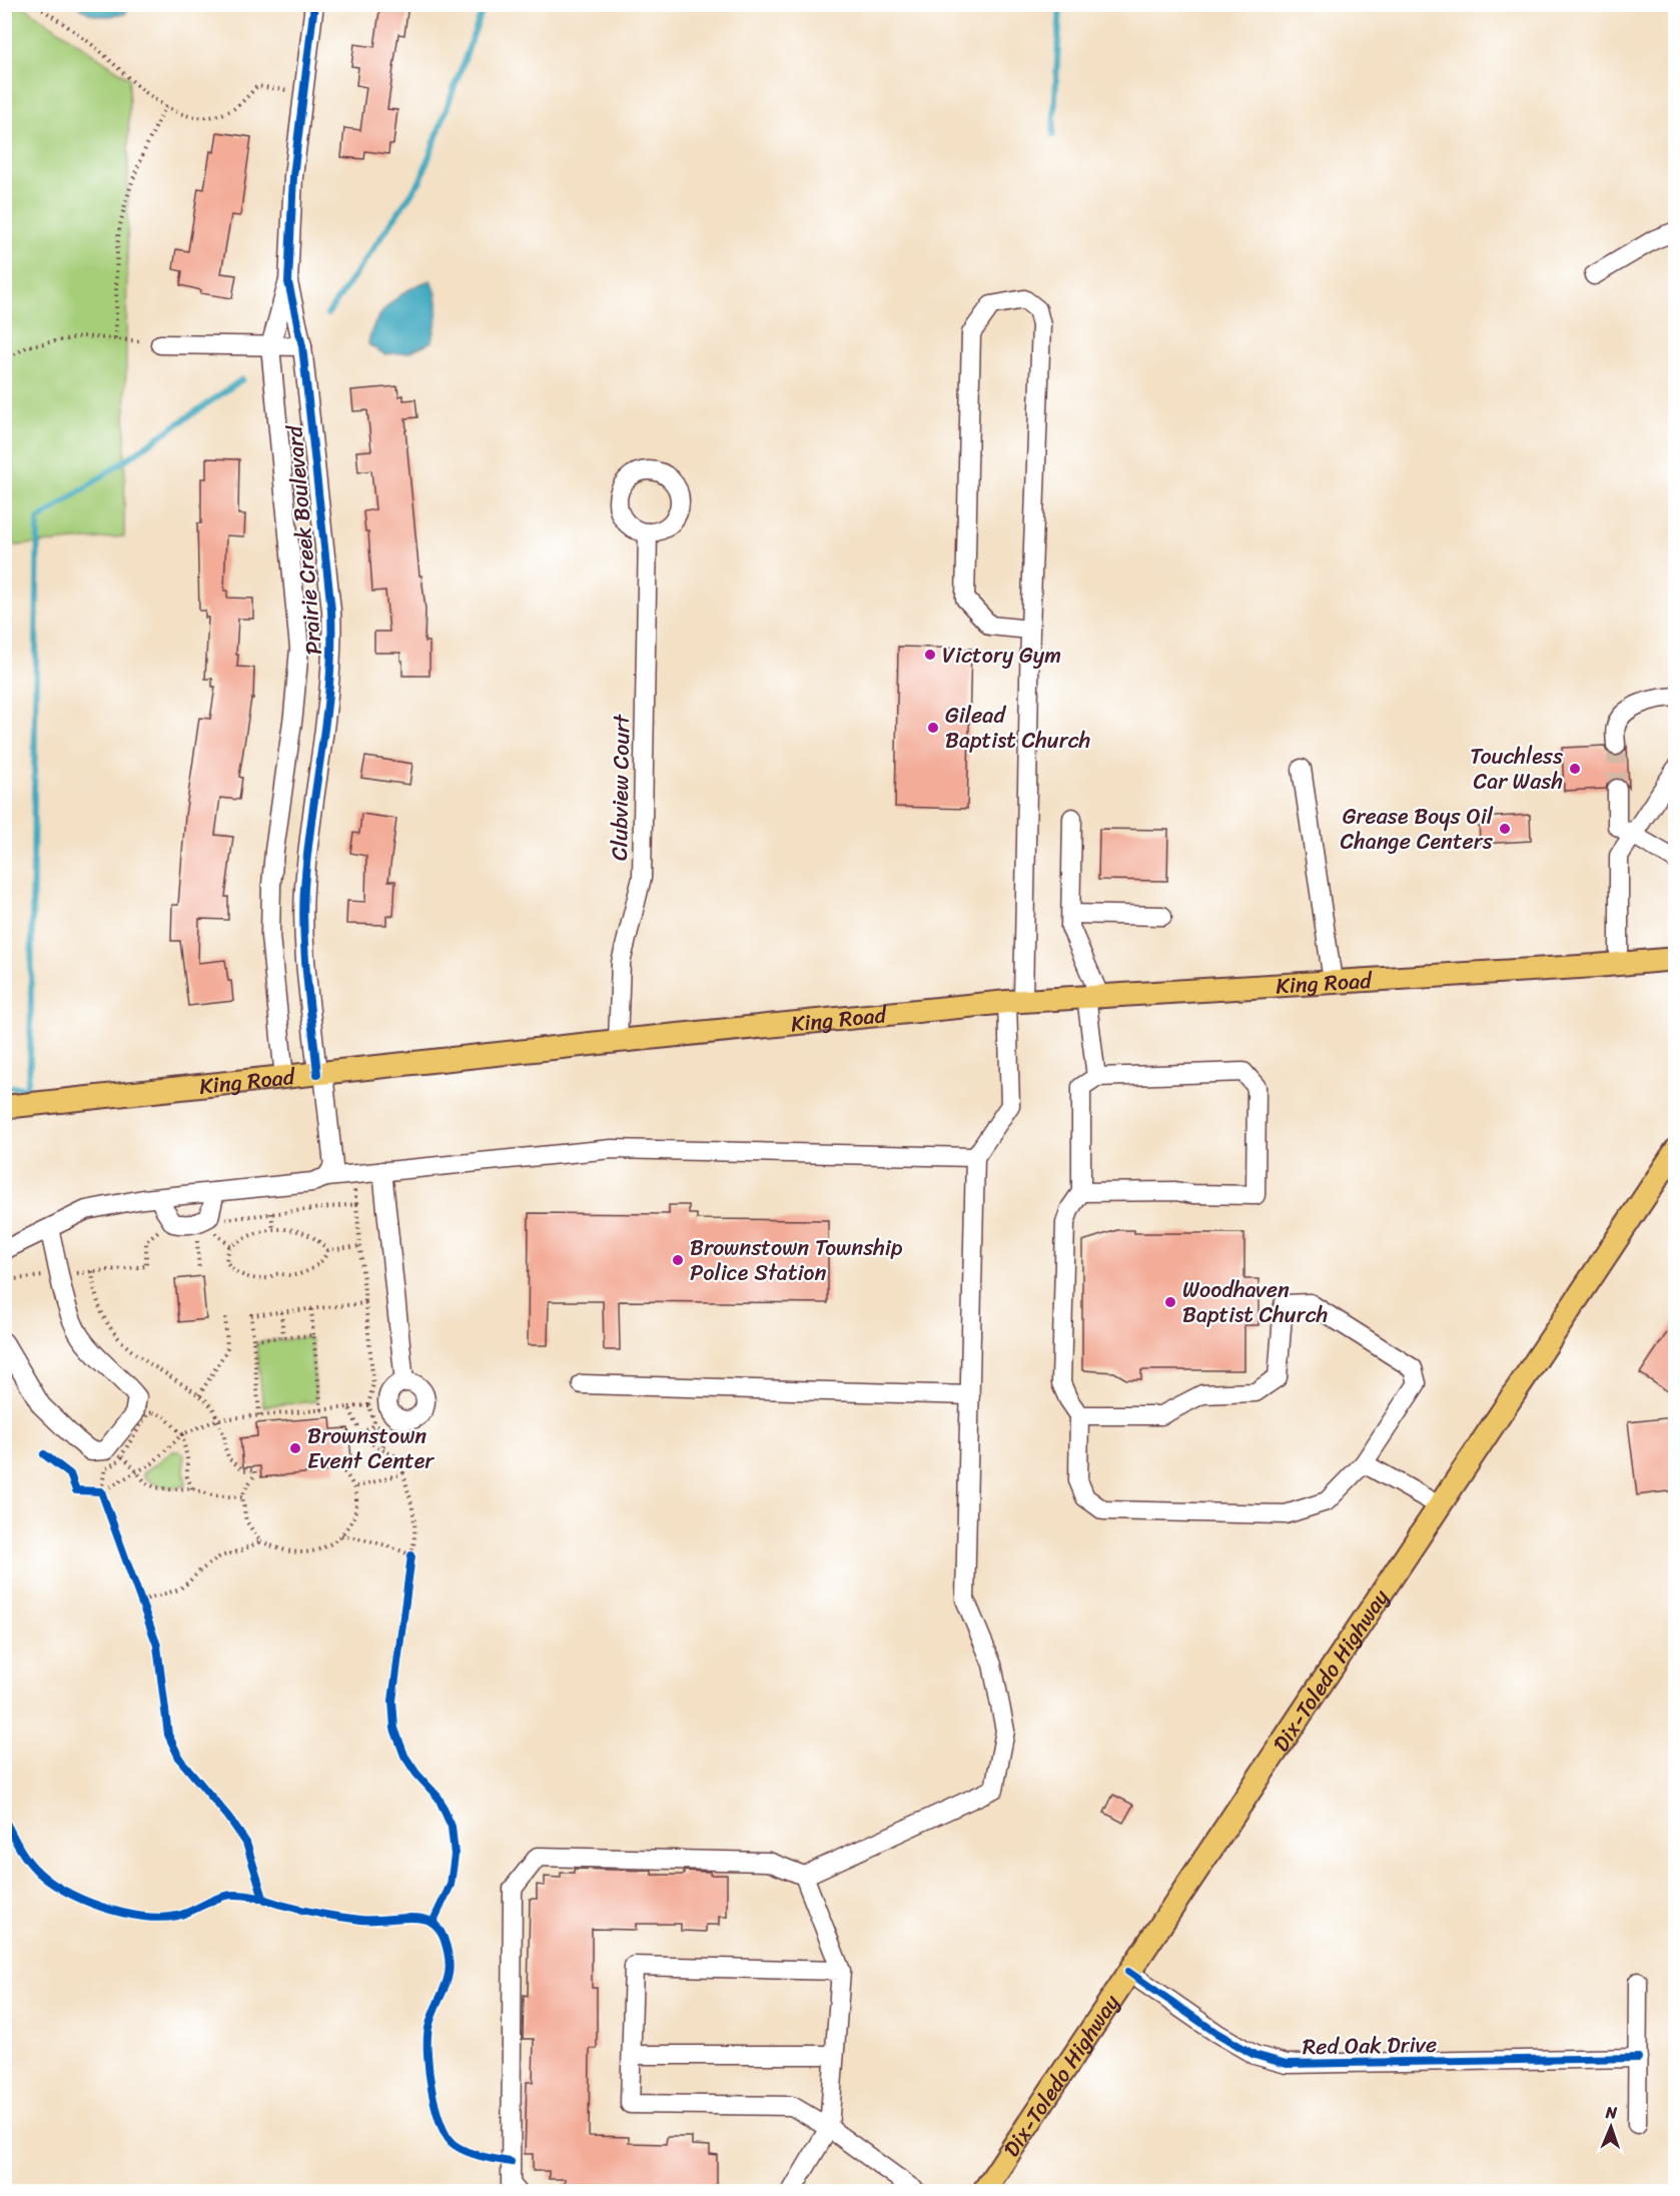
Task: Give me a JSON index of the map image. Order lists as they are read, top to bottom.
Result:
{
  "streets": {
    "main road": ["King Road", "Dix-Toledo Highway"],
    "street": ["Prairie Creek Boulevard", "Clubview Court", "Red Oak Drive"]
  },
  "crossings": [
    ["Prairie Creek Boulevard", "King Road"],
    ["Clubview Court", "King Road"],
    ["Dix-Toledo Highway", "Red Oak Drive"]
  ],
  "places": [
    "Victory Gym",
    "Gilead Baptist Church",
    "Touchless Car Wash",
    "Grease Boys Oil Change Centers",
    "Brownstown Township Police Station",
    "Woodhaven Baptist Church",
    "Brownstown Event Center"
  ],
  "north": "top"
}
